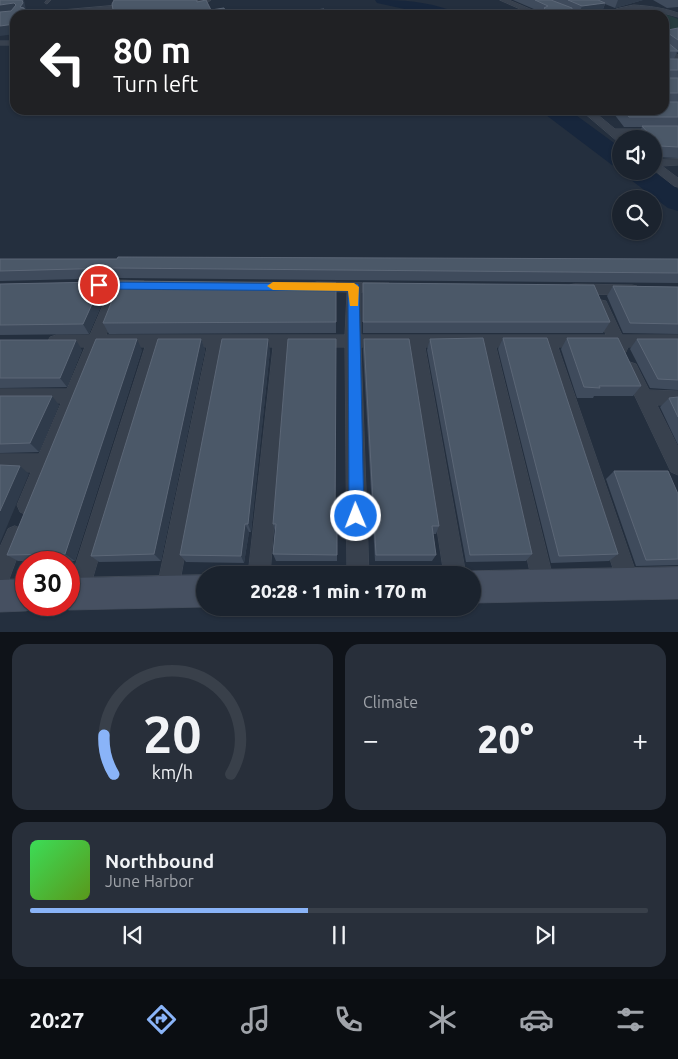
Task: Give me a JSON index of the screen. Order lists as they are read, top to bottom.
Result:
{
  "page": {
    "turn": ["80 m", "Turn left"],
    "limit": "30",
    "trip": "20:28 · 1 min · 170 m",
    "tile": "Climate",
    "heat": ["−", "20°", "+"],
    "song": ["Northbound", "June Harbor"],
    "tabs": "20:27",
    "gauge": ["20", "km/h"]
  }
}
